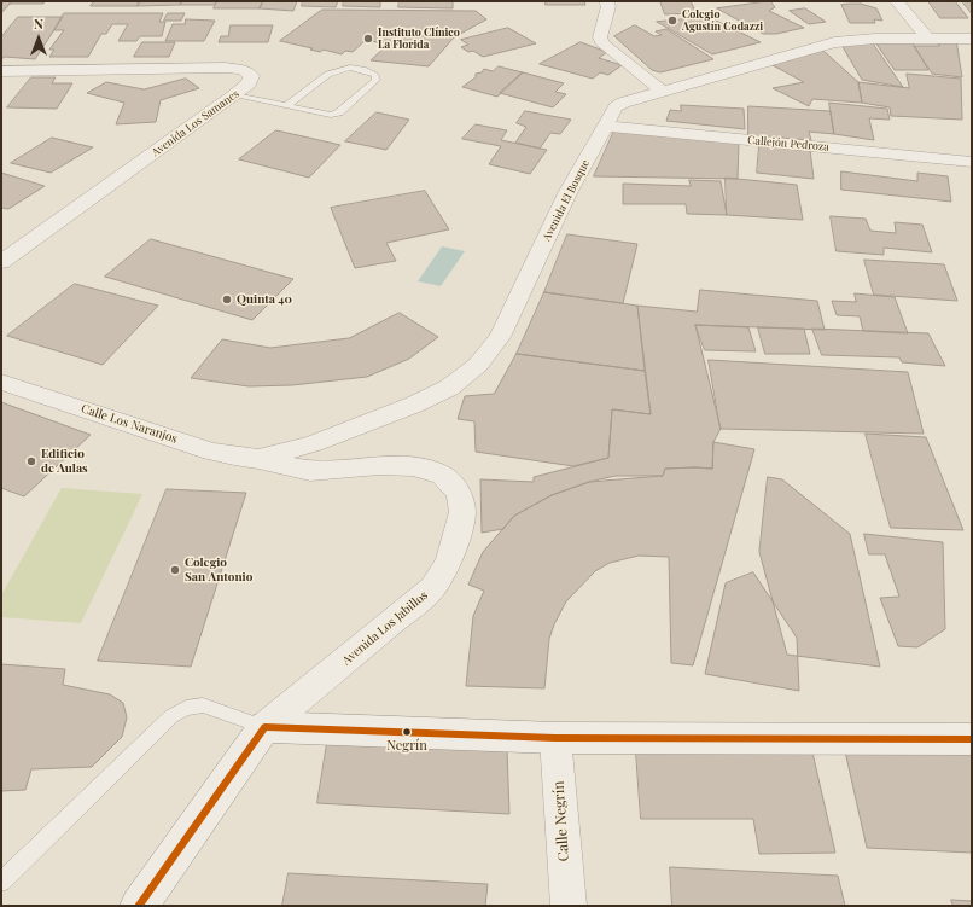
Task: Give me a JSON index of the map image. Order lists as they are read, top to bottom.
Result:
{
  "streets": {
    "street": [
      "Avenida Los Samanes",
      "Callejón Pedroza",
      "Avenida El Bosque",
      "Calle Los Naranjos",
      "Avenida Los Jabillos",
      "Calle Negrín"
    ]
  },
  "crossings": [
    ["Callejón Pedroza", "Avenida El Bosque"],
    ["Avenida El Bosque", "Calle Los Naranjos"],
    ["Avenida El Bosque", "Avenida Los Jabillos"],
    ["Calle Los Naranjos", "Avenida Los Jabillos"]
  ],
  "places": [
    "Colegio Agustín Codazzi",
    "Instituto Clínico La Florida",
    "Quinta 40",
    "Edificio de Aulas",
    "Colegio San Antonio",
    "Negrín"
  ],
  "north": "top"
}
